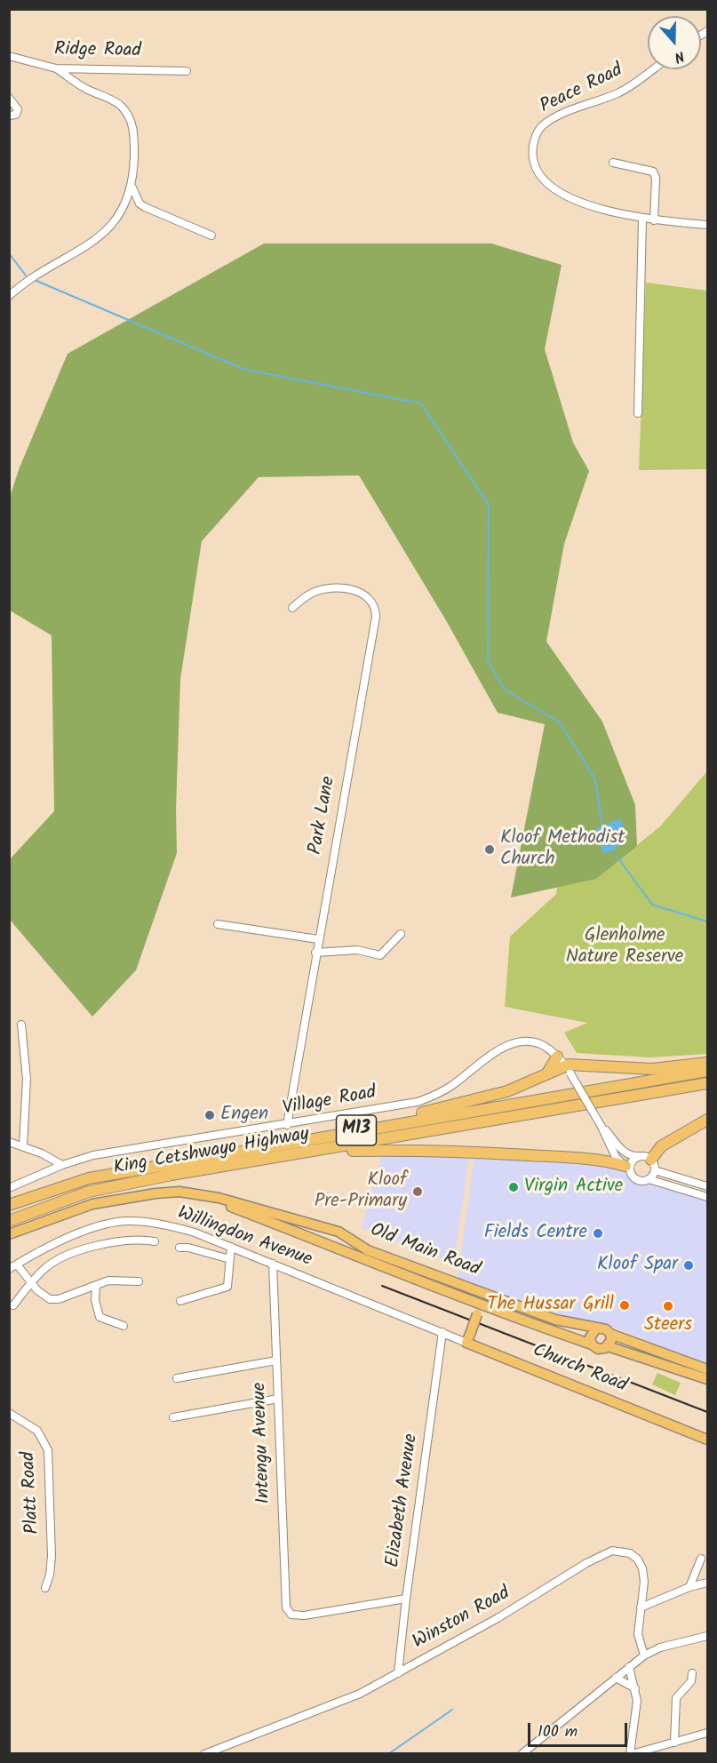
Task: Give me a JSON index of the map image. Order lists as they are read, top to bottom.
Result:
{
  "streets": {
    "highway": ["M13", "King Cetshwayo Highway"],
    "main road": ["Old Main Road", "Church Road"],
    "street": [
      "Ridge Road",
      "Peace Road",
      "Park Lane",
      "Village Road",
      "Willingdon Avenue",
      "Intengu Avenue",
      "Platt Road",
      "Elizabeth Avenue",
      "Winston Road"
    ]
  },
  "crossings": [
    ["Park Lane", "Village Road"],
    ["Willingdon Avenue", "Church Road"],
    ["Willingdon Avenue", "Intengu Avenue"],
    ["Willingdon Avenue", "Elizabeth Avenue"],
    ["Intengu Avenue", "Elizabeth Avenue"],
    ["Elizabeth Avenue", "Winston Road"]
  ],
  "parks": ["Glenholme Nature Reserve"],
  "places": [
    "Kloof Methodist Church",
    "Engen",
    "Virgin Active",
    "Kloof Pre-Primary",
    "Fields Centre",
    "Kloof Spar",
    "The Hussar Grill",
    "Steers"
  ],
  "scale_bar": "100 m",
  "north": "bottom"
}
